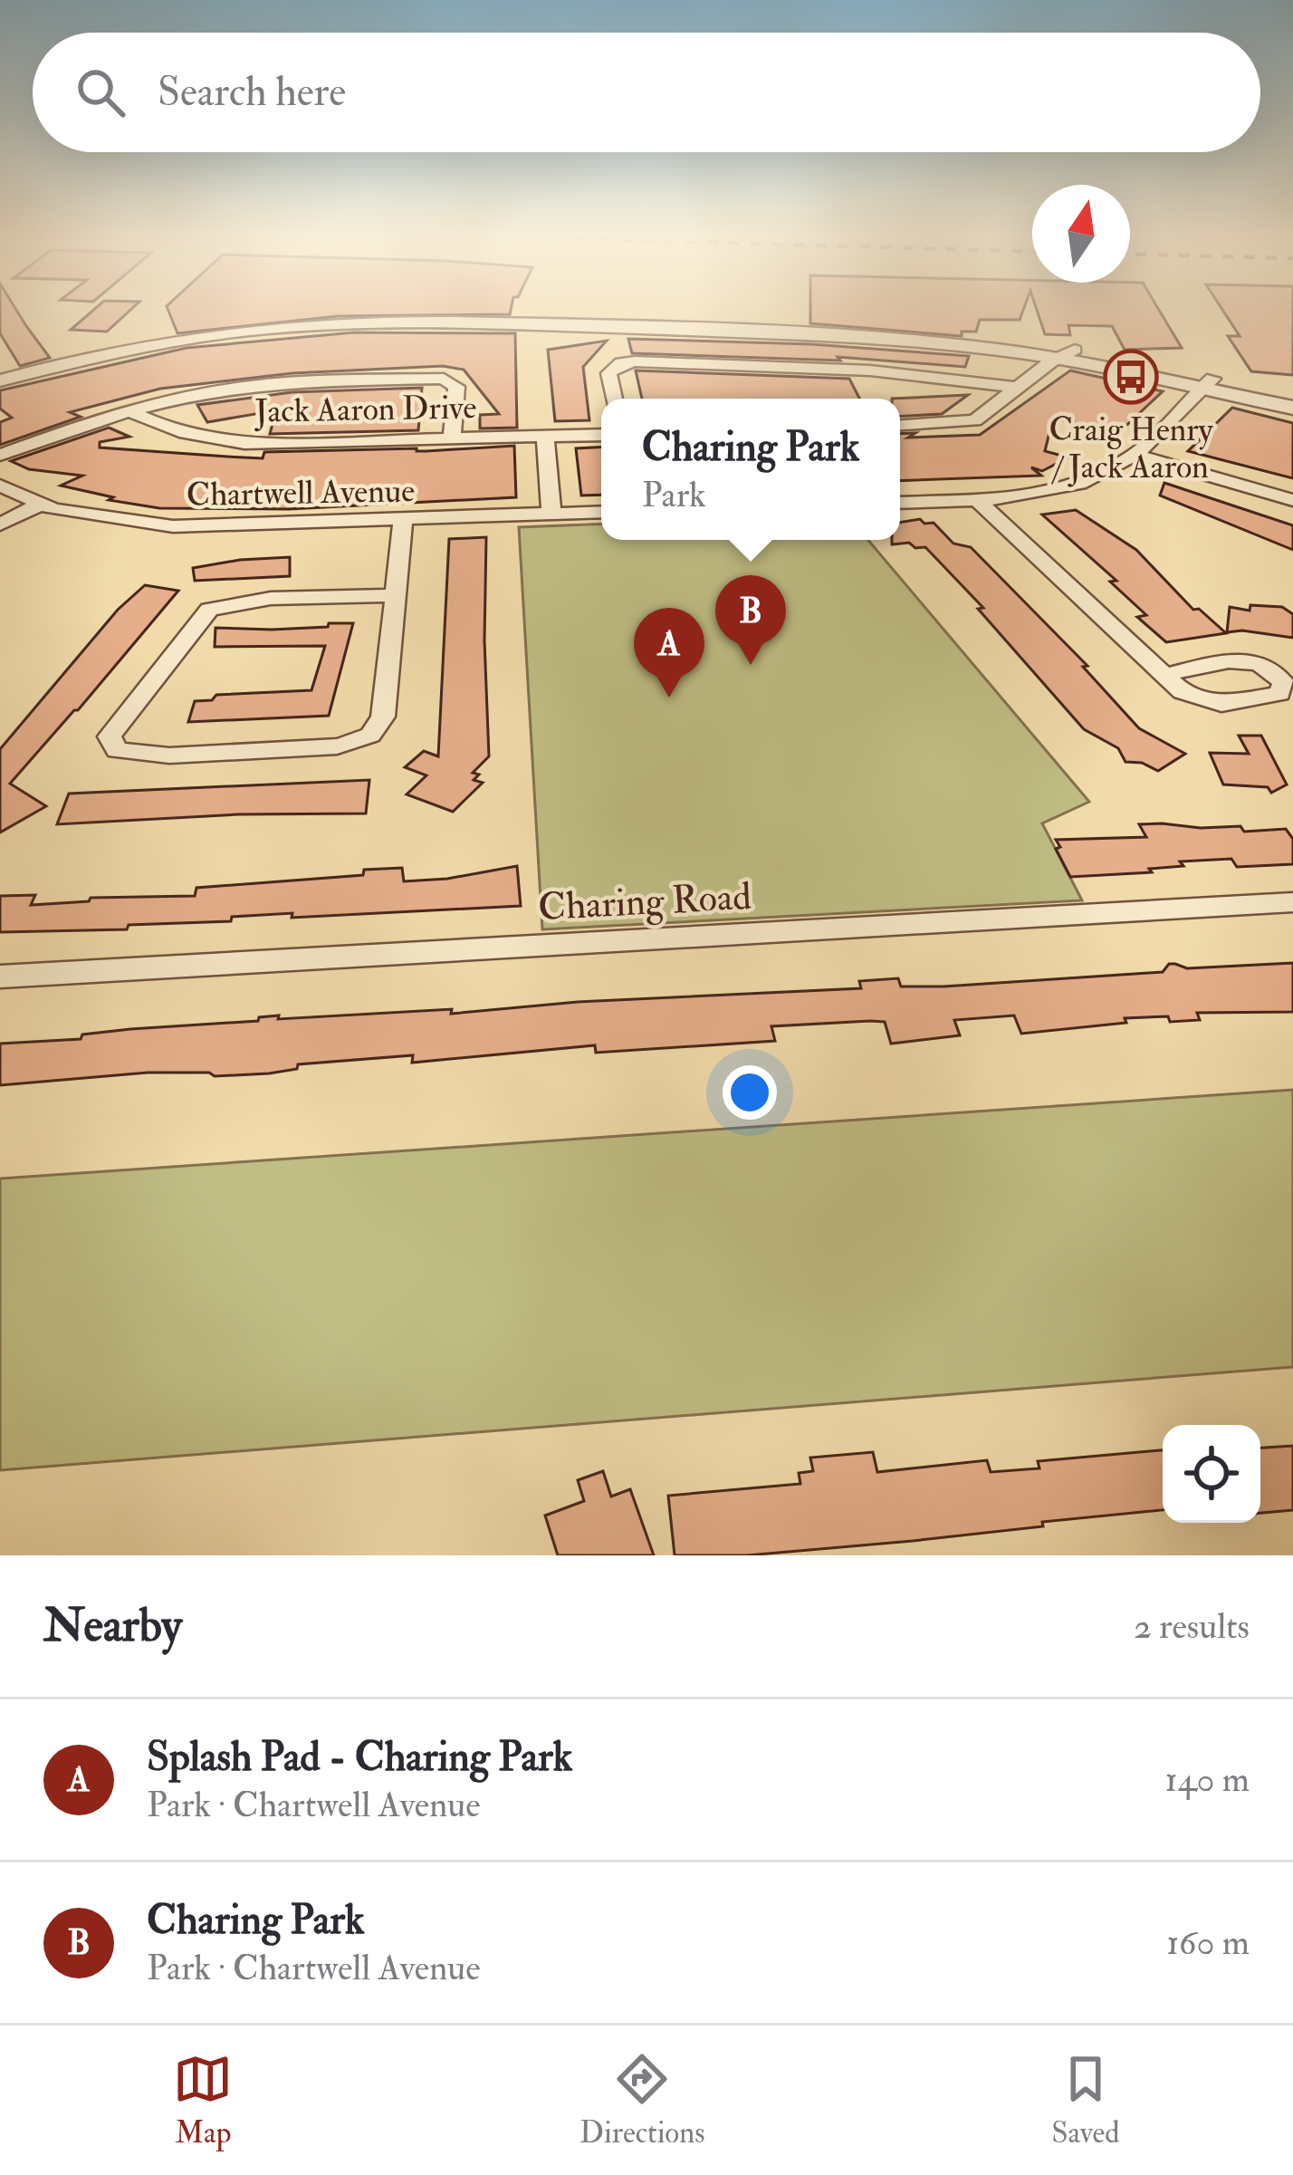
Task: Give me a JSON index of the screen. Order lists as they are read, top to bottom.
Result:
{
  "streets": {
    "street": ["Jack Aaron Drive", "Chartwell Avenue", "Charing Road"]
  },
  "places": {
    "bus stop": ["Craig Henry / Jack Aaron"]
  },
  "north": "top",
  "page": {
    "search": "Search here",
    "popup": ["Charing Park", "Park"],
    "pins": ["B", "A"],
    "heading": ["Nearby", "2 results"],
    "list": [
      {
        "mark": "A",
        "name": "Splash Pad - Charing Park",
        "note": "Park · Chartwell Avenue",
        "value": "140 m"
      },
      {
        "mark": "B",
        "name": "Charing Park",
        "note": "Park · Chartwell Avenue",
        "value": "160 m"
      }
    ],
    "nav": ["Map", "Directions", "Saved"]
  }
}
